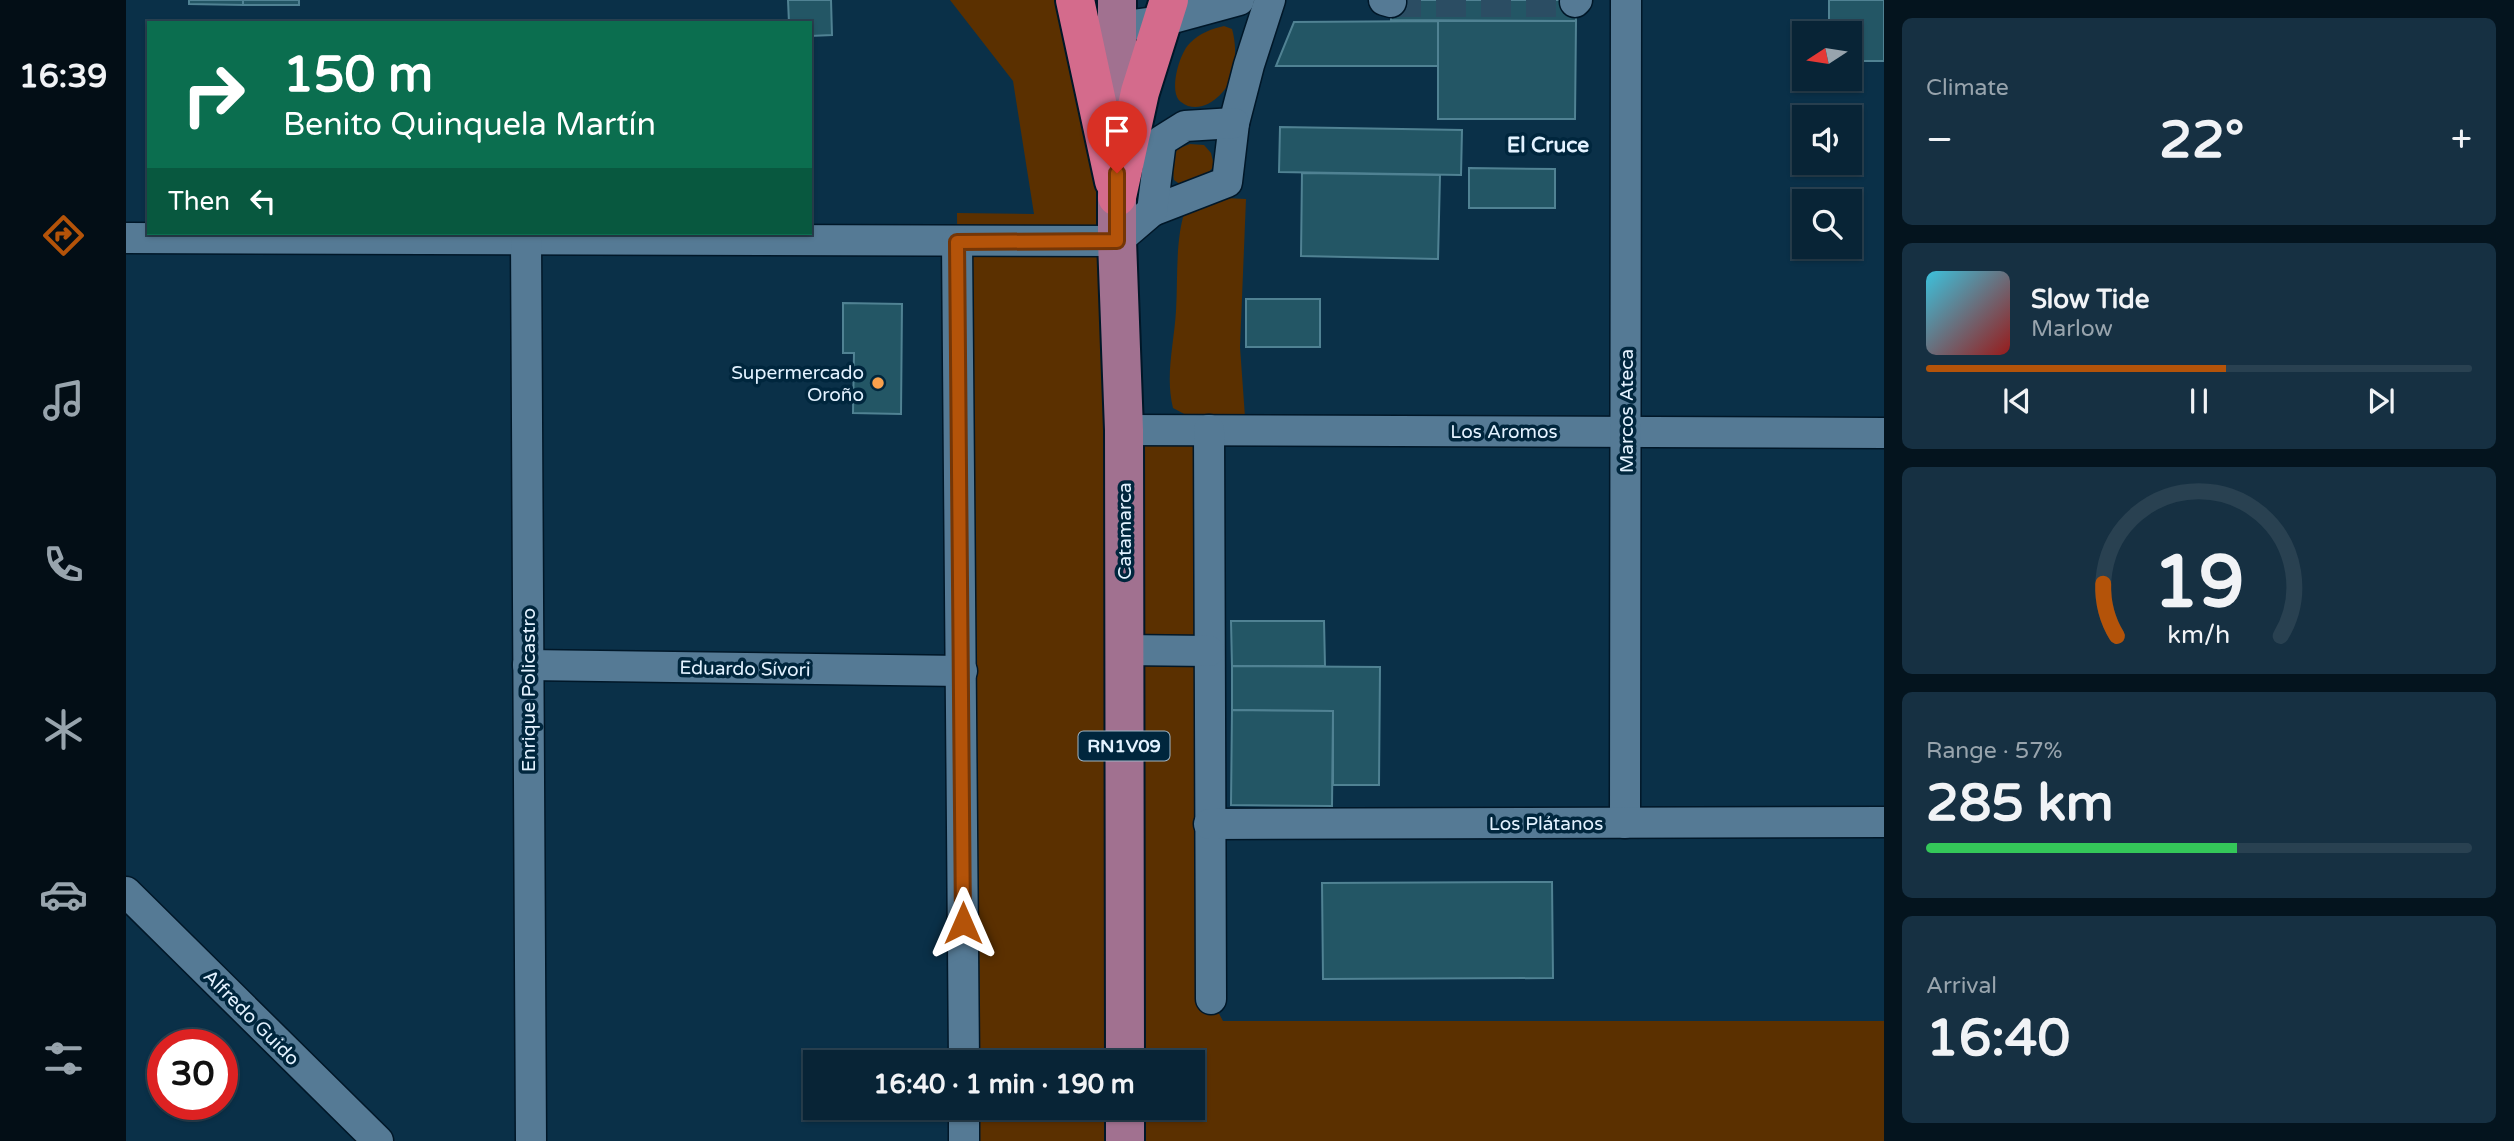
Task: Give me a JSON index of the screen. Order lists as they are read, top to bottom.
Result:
{
  "streets": {
    "main road": ["Catamarca", "RN1V09"],
    "street": [
      "Marcos Ateca",
      "Los Aromos",
      "Eduardo Sívori",
      "Enrique Policastro",
      "Los Plátanos",
      "Alfredo Guido"
    ]
  },
  "crossings": [
    ["Marcos Ateca", "Los Aromos"],
    ["Marcos Ateca", "Los Plátanos"],
    ["Los Aromos", "Catamarca"],
    ["Eduardo Sívori", "Enrique Policastro"]
  ],
  "districts": ["El Cruce"],
  "places": ["Supermercado Oroño"],
  "north": "left",
  "page": {
    "tabs": "16:39",
    "tile": [
      "Climate",
      ["Range · 57%", "285 km"],
      ["Arrival", "16:40"]
    ],
    "turn": ["150 m", "Benito Quinquela Martín"],
    "heat": ["−", "22°", "+"],
    "then": "Then",
    "song": ["Slow Tide", "Marlow"],
    "limit": "30",
    "trip": "16:40 · 1 min · 190 m",
    "gauge": ["19", "km/h"]
  }
}
